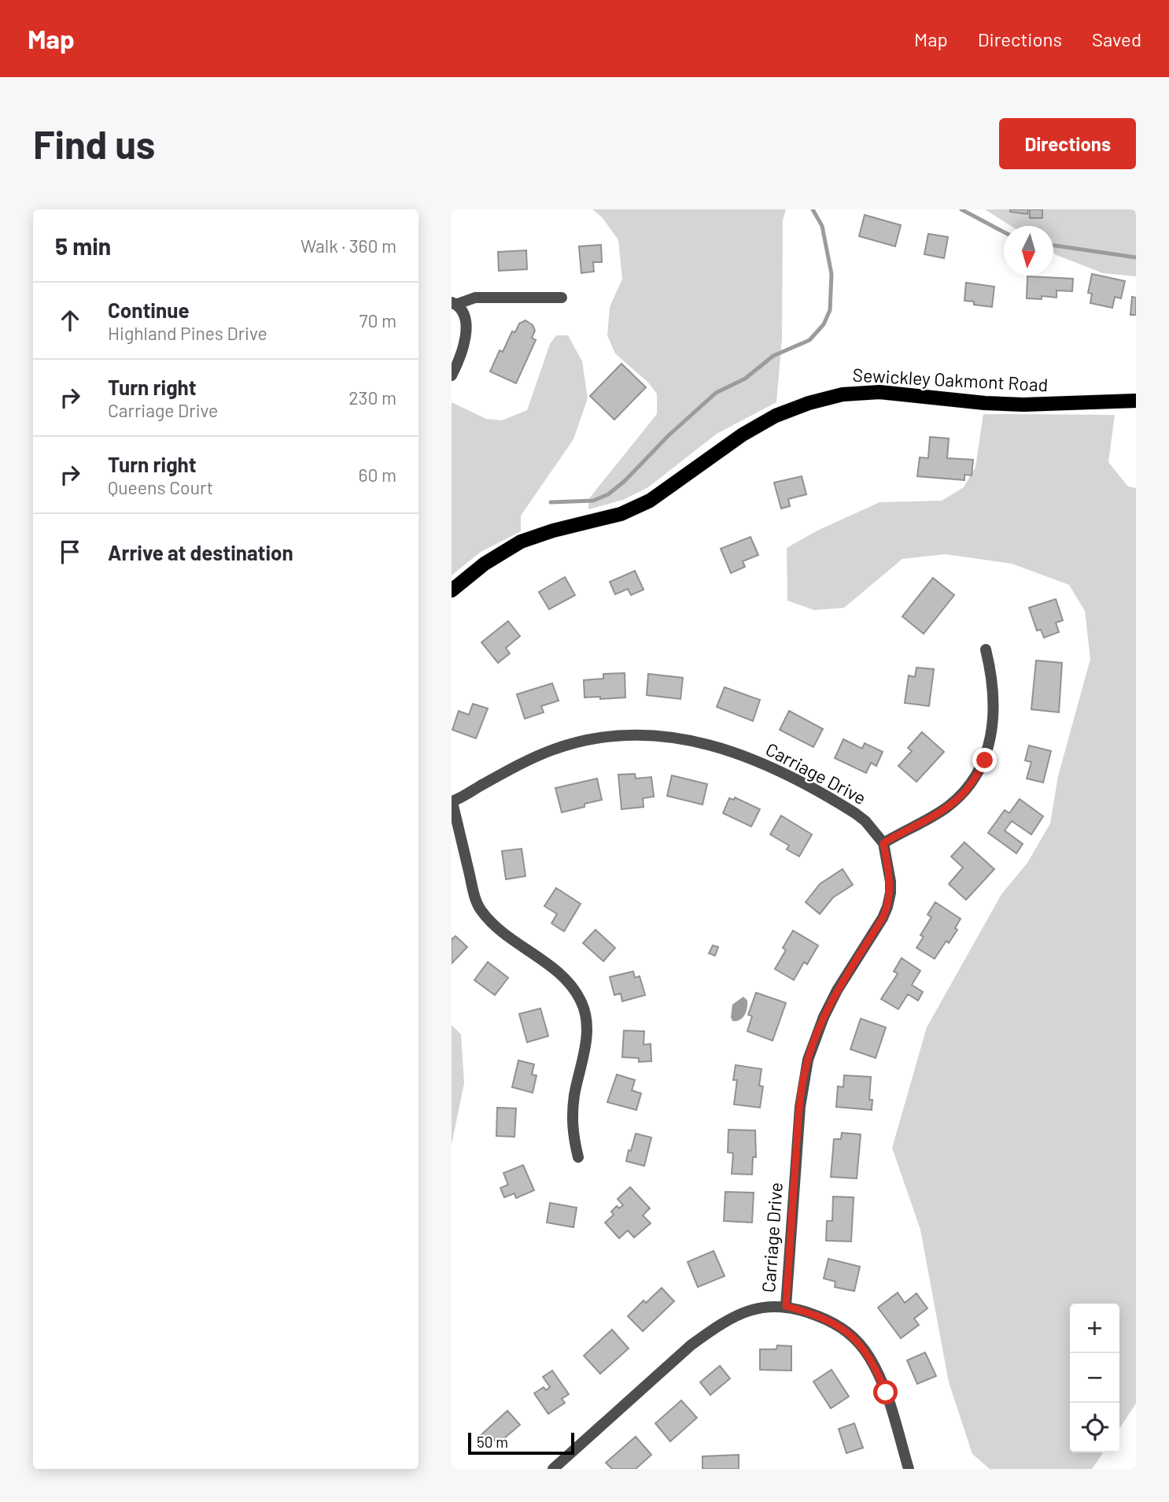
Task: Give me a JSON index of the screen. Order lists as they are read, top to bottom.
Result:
{
  "streets": {
    "main road": ["Sewickley Oakmont Road"],
    "street": ["Carriage Drive"]
  },
  "scale_bar": "50 m",
  "north": "bottom",
  "page": {
    "header": "Map",
    "nav": ["Map", "Directions", "Saved"],
    "buttons": "Directions",
    "title": "Find us",
    "heading": ["5 min", "Walk · 360 m"],
    "list": [
      ["Continue", "Highland Pines Drive", "70 m"],
      ["Turn right", "Carriage Drive", "230 m"],
      ["Turn right", "Queens Court", "60 m"],
      "Arrive at destination"
    ],
    "map_buttons": ["+", "−"],
    "scale": "50 m"
  }
}
